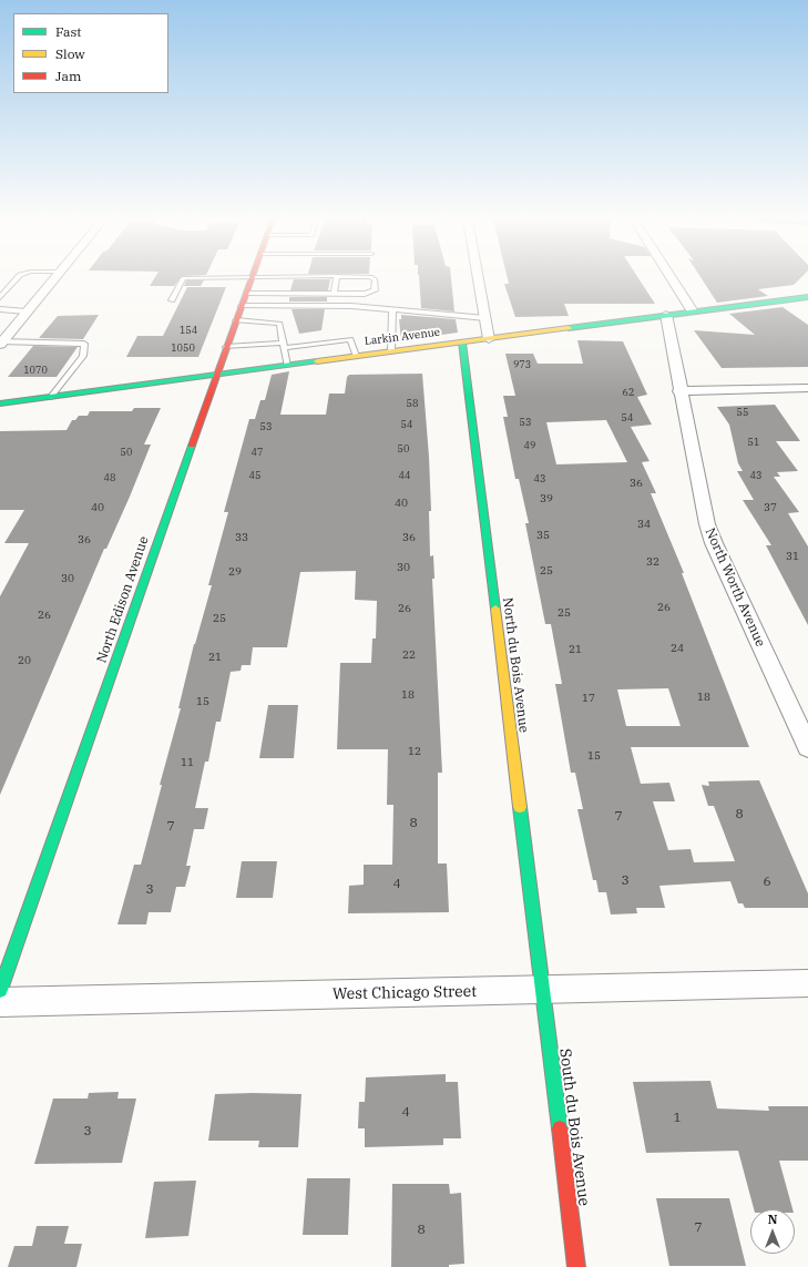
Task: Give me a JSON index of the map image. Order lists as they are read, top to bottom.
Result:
{
  "streets": {
    "street": [
      "Larkin Avenue",
      "North Worth Avenue",
      "North Edison Avenue",
      "North du Bois Avenue",
      "West Chicago Street",
      "South du Bois Avenue"
    ]
  },
  "crossings": [
    ["Larkin Avenue", "North Worth Avenue"],
    ["Larkin Avenue", "North Edison Avenue"],
    ["Larkin Avenue", "North du Bois Avenue"],
    ["North du Bois Avenue", "West Chicago Street"],
    ["North du Bois Avenue", "South du Bois Avenue"],
    ["West Chicago Street", "South du Bois Avenue"]
  ],
  "house_numbers": [
    "154",
    "1050",
    "973",
    "1070",
    "62",
    "58",
    "55",
    "54",
    "53",
    "54",
    "53",
    "51",
    "49",
    "50",
    "50",
    "47",
    "45",
    "44",
    "43",
    "48",
    "43",
    "36",
    "39",
    "40",
    "40",
    "37",
    "34",
    "35",
    "33",
    "36",
    "36",
    "31",
    "32",
    "30",
    "25",
    "29",
    "30",
    "26",
    "26",
    "25",
    "26",
    "25",
    "24",
    "21",
    "22",
    "21",
    "20",
    "18",
    "18",
    "17",
    "15",
    "12",
    "15",
    "11",
    "8",
    "7",
    "8",
    "7",
    "3",
    "6",
    "4",
    "3",
    "4",
    "1",
    "3",
    "7",
    "8"
  ],
  "legend": ["Fast", "Slow", "Jam"],
  "north": "top"
}
